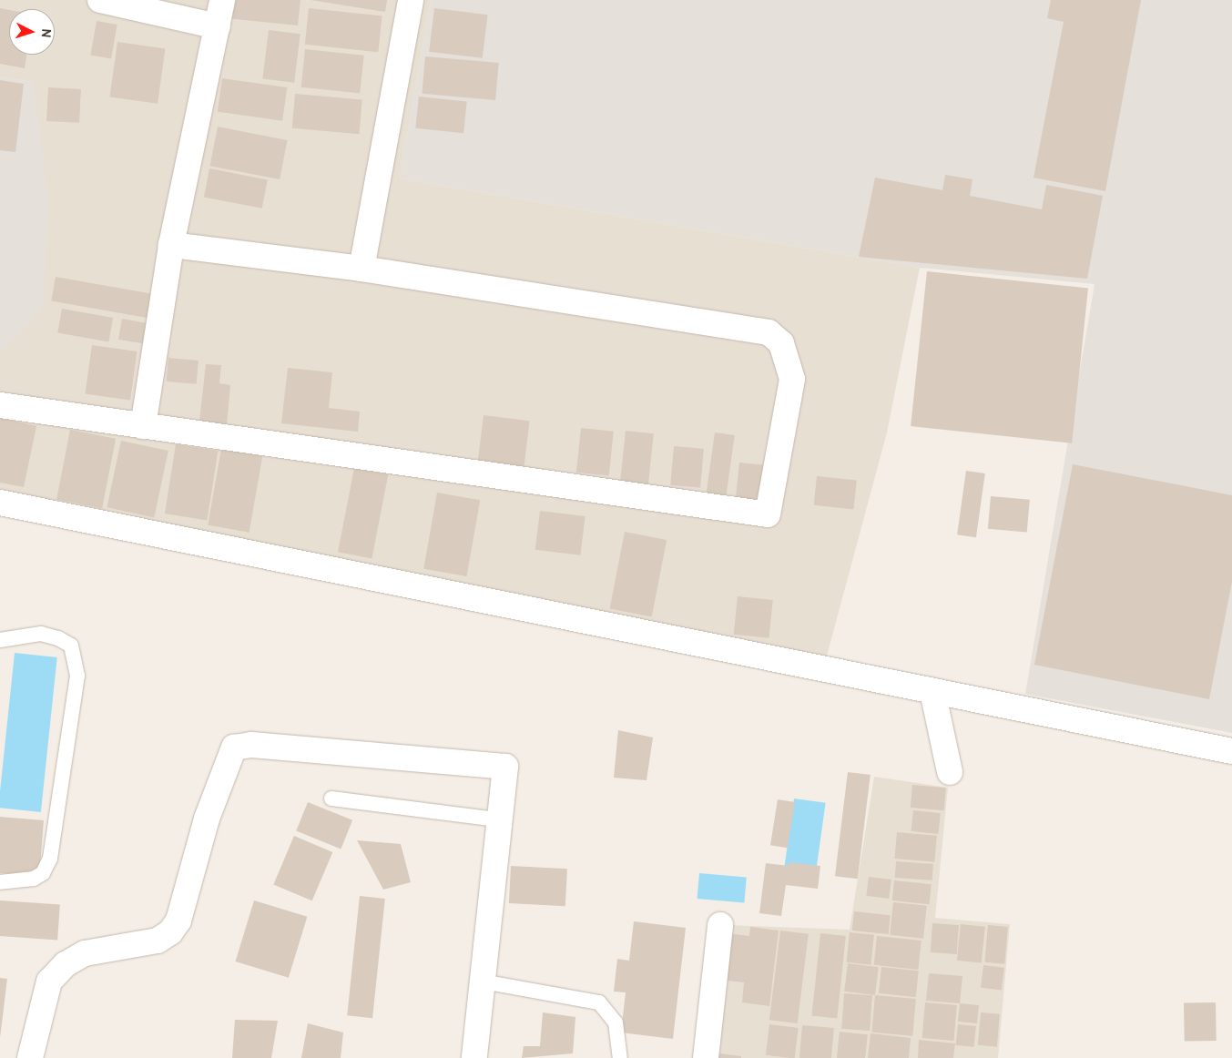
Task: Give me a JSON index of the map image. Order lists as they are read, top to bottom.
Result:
{
  "north": "right"
}
